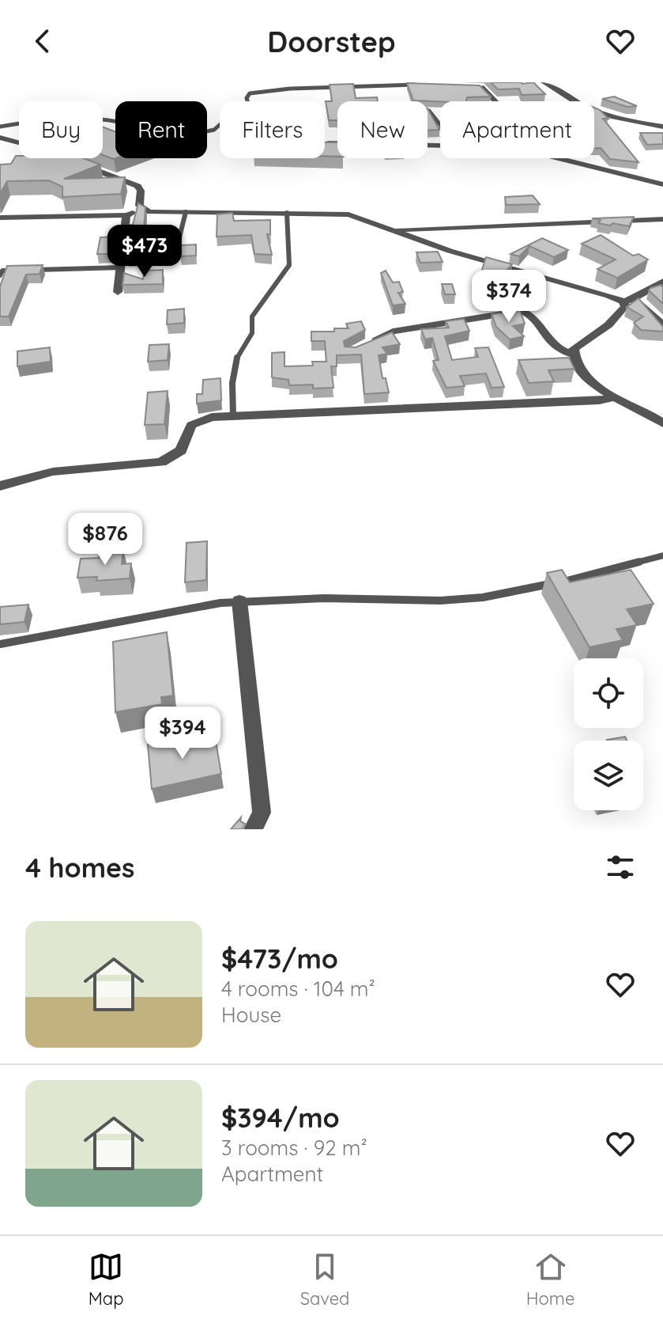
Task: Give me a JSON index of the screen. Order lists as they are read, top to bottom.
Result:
{
  "page": {
    "header": "Doorstep",
    "chip": [
      "Buy",
      "Rent",
      "Filters",
      "New",
      "Apartment"
    ],
    "price": [
      "$473",
      "$374",
      "$876",
      "$394"
    ],
    "heading": "4 homes",
    "list": [
      {
        "name": "$473/mo",
        "note": "4 rooms · 104 m² · House"
      },
      {
        "name": "$394/mo",
        "note": "3 rooms · 92 m² · Apartment"
      }
    ],
    "tabs": ["Map", "Saved", "Home"]
  }
}
